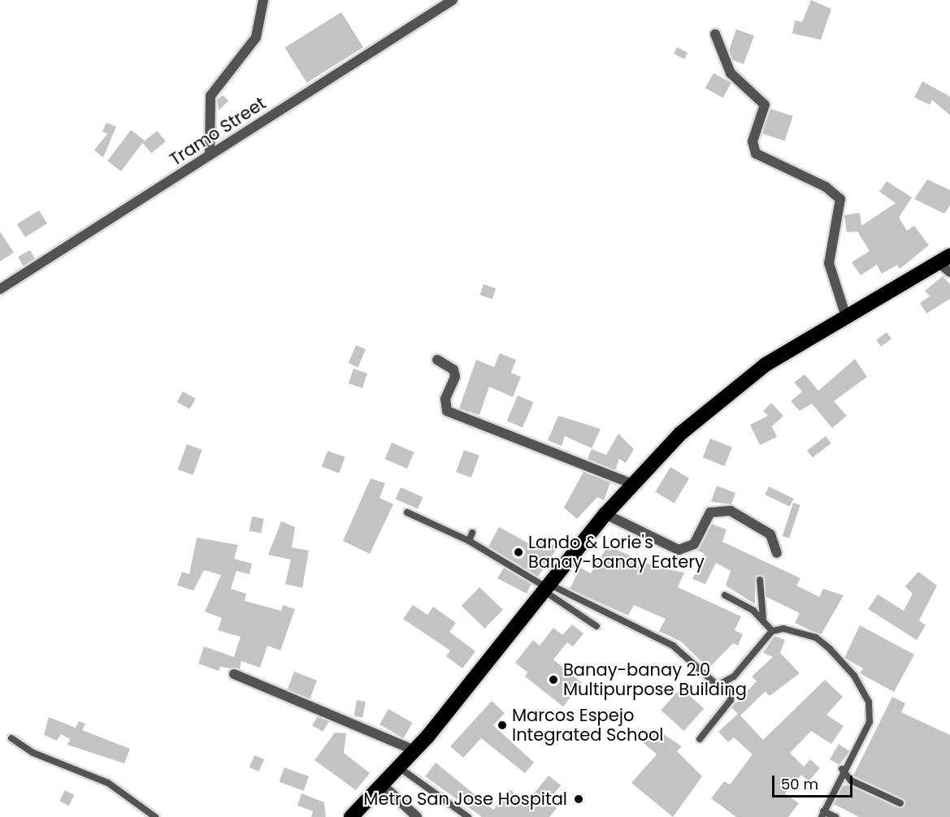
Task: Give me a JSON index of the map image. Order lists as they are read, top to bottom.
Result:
{
  "streets": {
    "street": ["Tramo Street"]
  },
  "places": [
    "Lando & Lorie's Banay-banay Eatery",
    "Banay-banay 2.0 Multipurpose Building",
    "Marcos Espejo Integrated School",
    "Metro San Jose Hospital"
  ],
  "scale_bar": "50 m"
}
